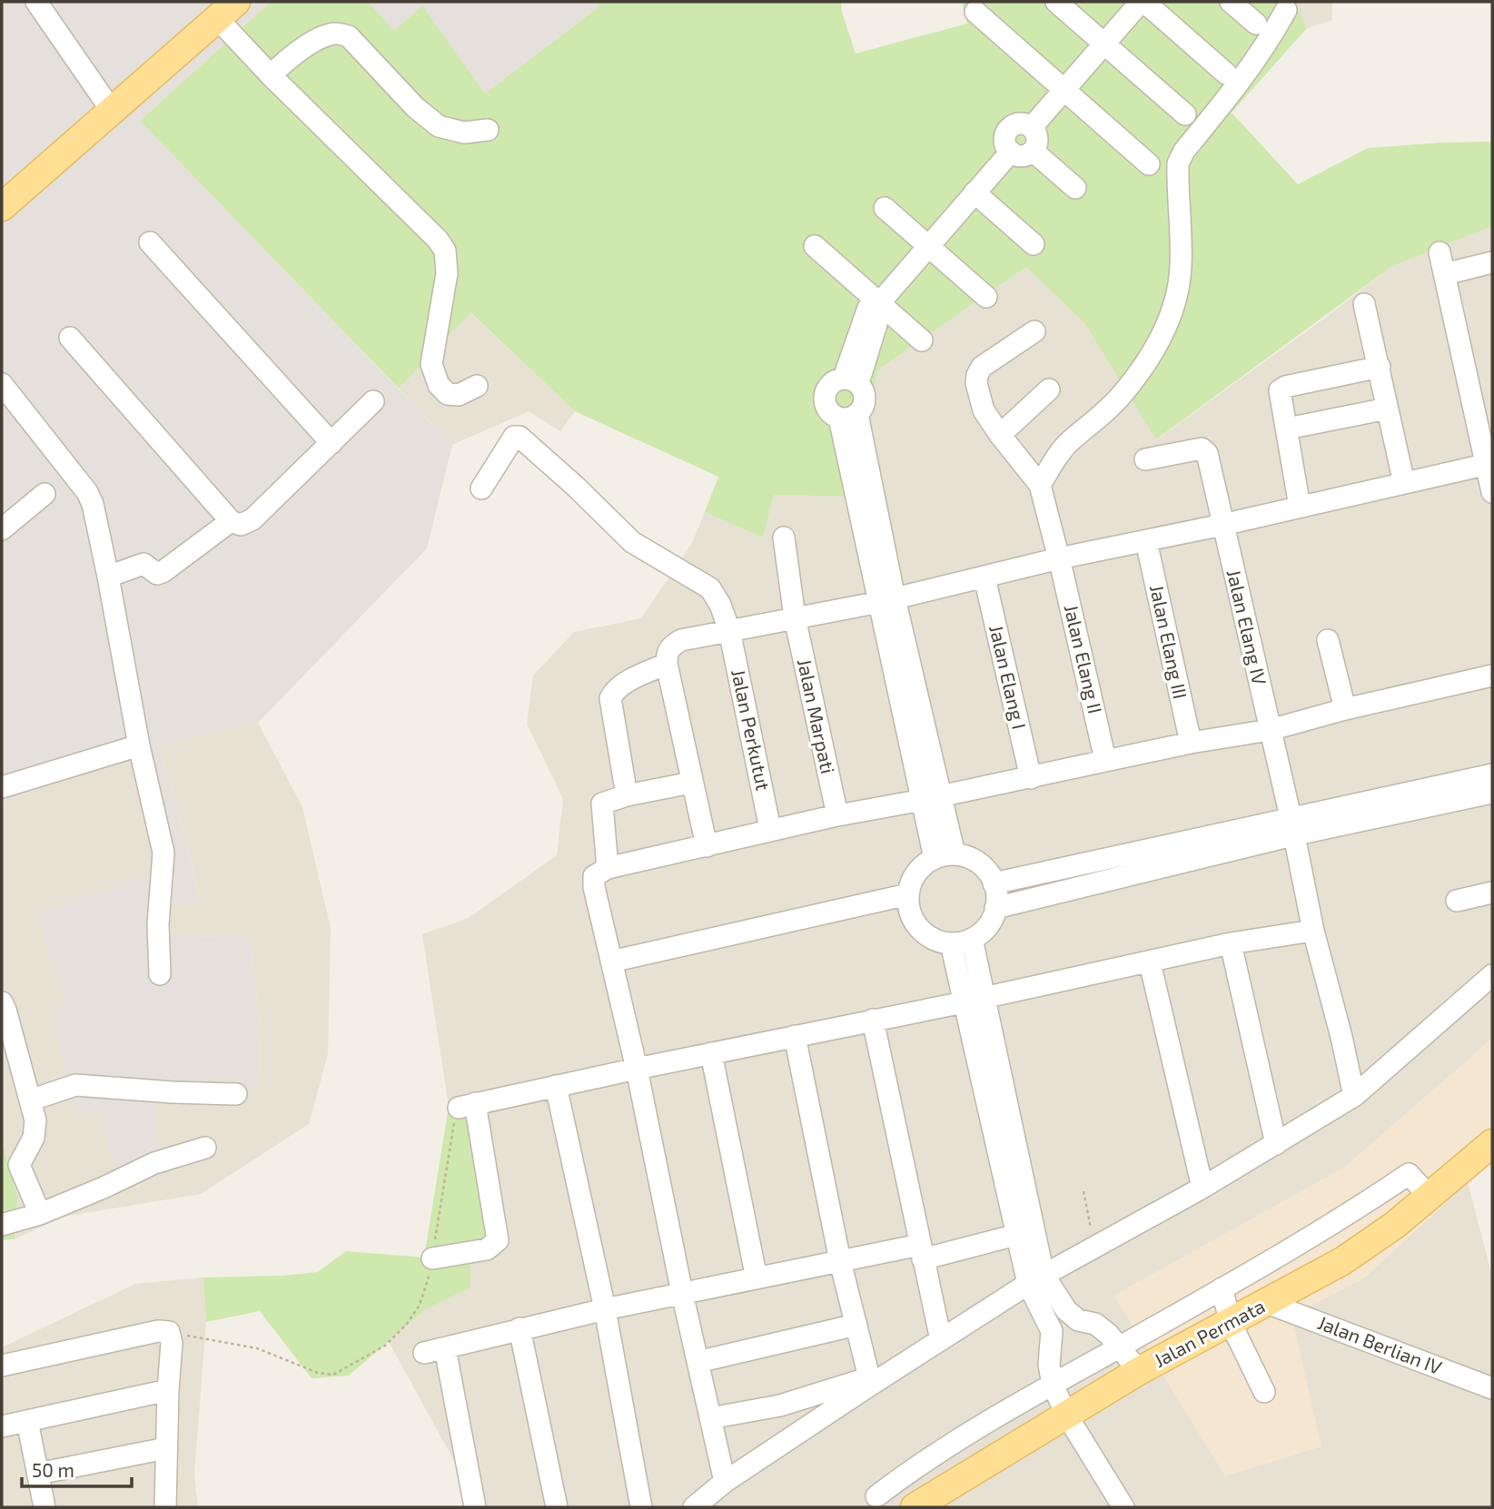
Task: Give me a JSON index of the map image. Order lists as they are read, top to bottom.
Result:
{
  "streets": {
    "main road": ["Jalan Permata"],
    "street": [
      "Jalan Elang IV",
      "Jalan Elang III",
      "Jalan Elang II",
      "Jalan Elang I",
      "Jalan Marpati",
      "Jalan Perkutut",
      "Jalan Berlian IV"
    ]
  },
  "crossings": [
    ["Jalan Permata", "Jalan Berlian IV"]
  ],
  "scale_bar": "50 m"
}
